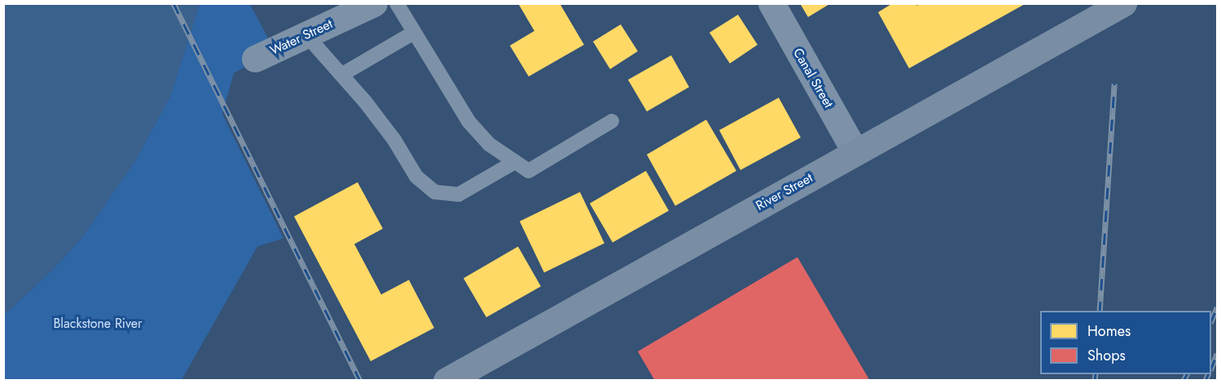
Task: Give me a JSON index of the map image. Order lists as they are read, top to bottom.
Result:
{
  "streets": {
    "street": ["Water Street", "Canal Street", "River Street"]
  },
  "crossings": [
    ["Canal Street", "River Street"]
  ],
  "parks": ["Blackstone River"],
  "legend": ["Homes", "Shops"]
}
